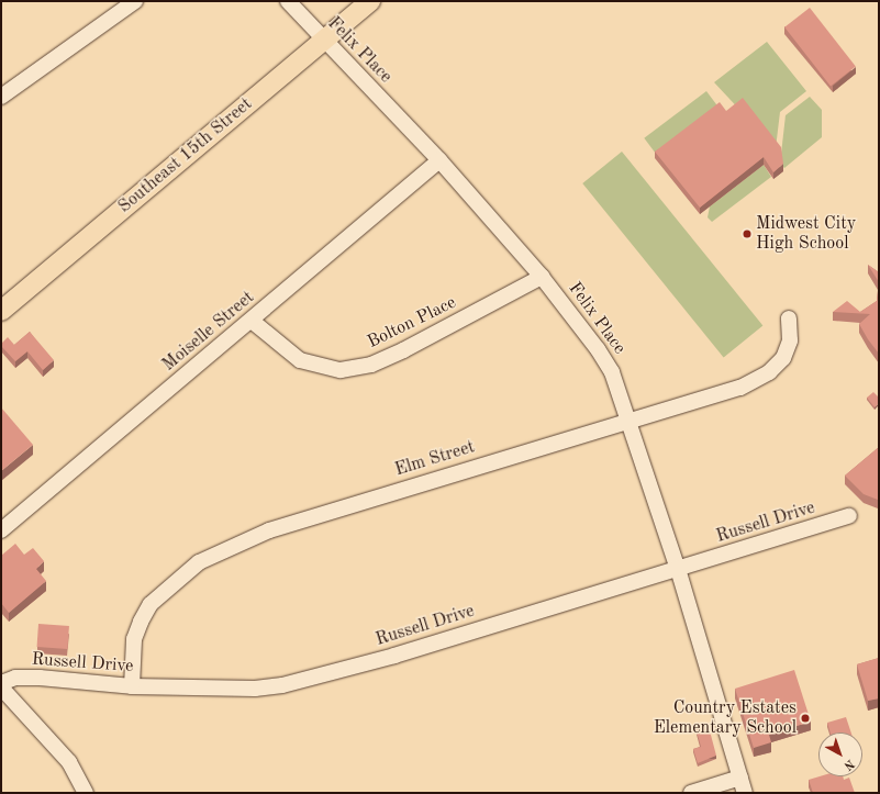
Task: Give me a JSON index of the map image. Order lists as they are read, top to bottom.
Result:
{
  "streets": {
    "main road": ["Southeast 15th Street"],
    "street": [
      "Felix Place",
      "Bolton Place",
      "Moiselle Street",
      "Elm Street",
      "Russell Drive"
    ]
  },
  "crossings": [
    ["Felix Place", "Southeast 15th Street"],
    ["Felix Place", "Bolton Place"],
    ["Felix Place", "Moiselle Street"],
    ["Felix Place", "Elm Street"],
    ["Felix Place", "Russell Drive"],
    ["Bolton Place", "Moiselle Street"],
    ["Elm Street", "Russell Drive"]
  ],
  "places": ["Midwest City High School", "Country Estates Elementary School"],
  "north": "bottom right"
}
